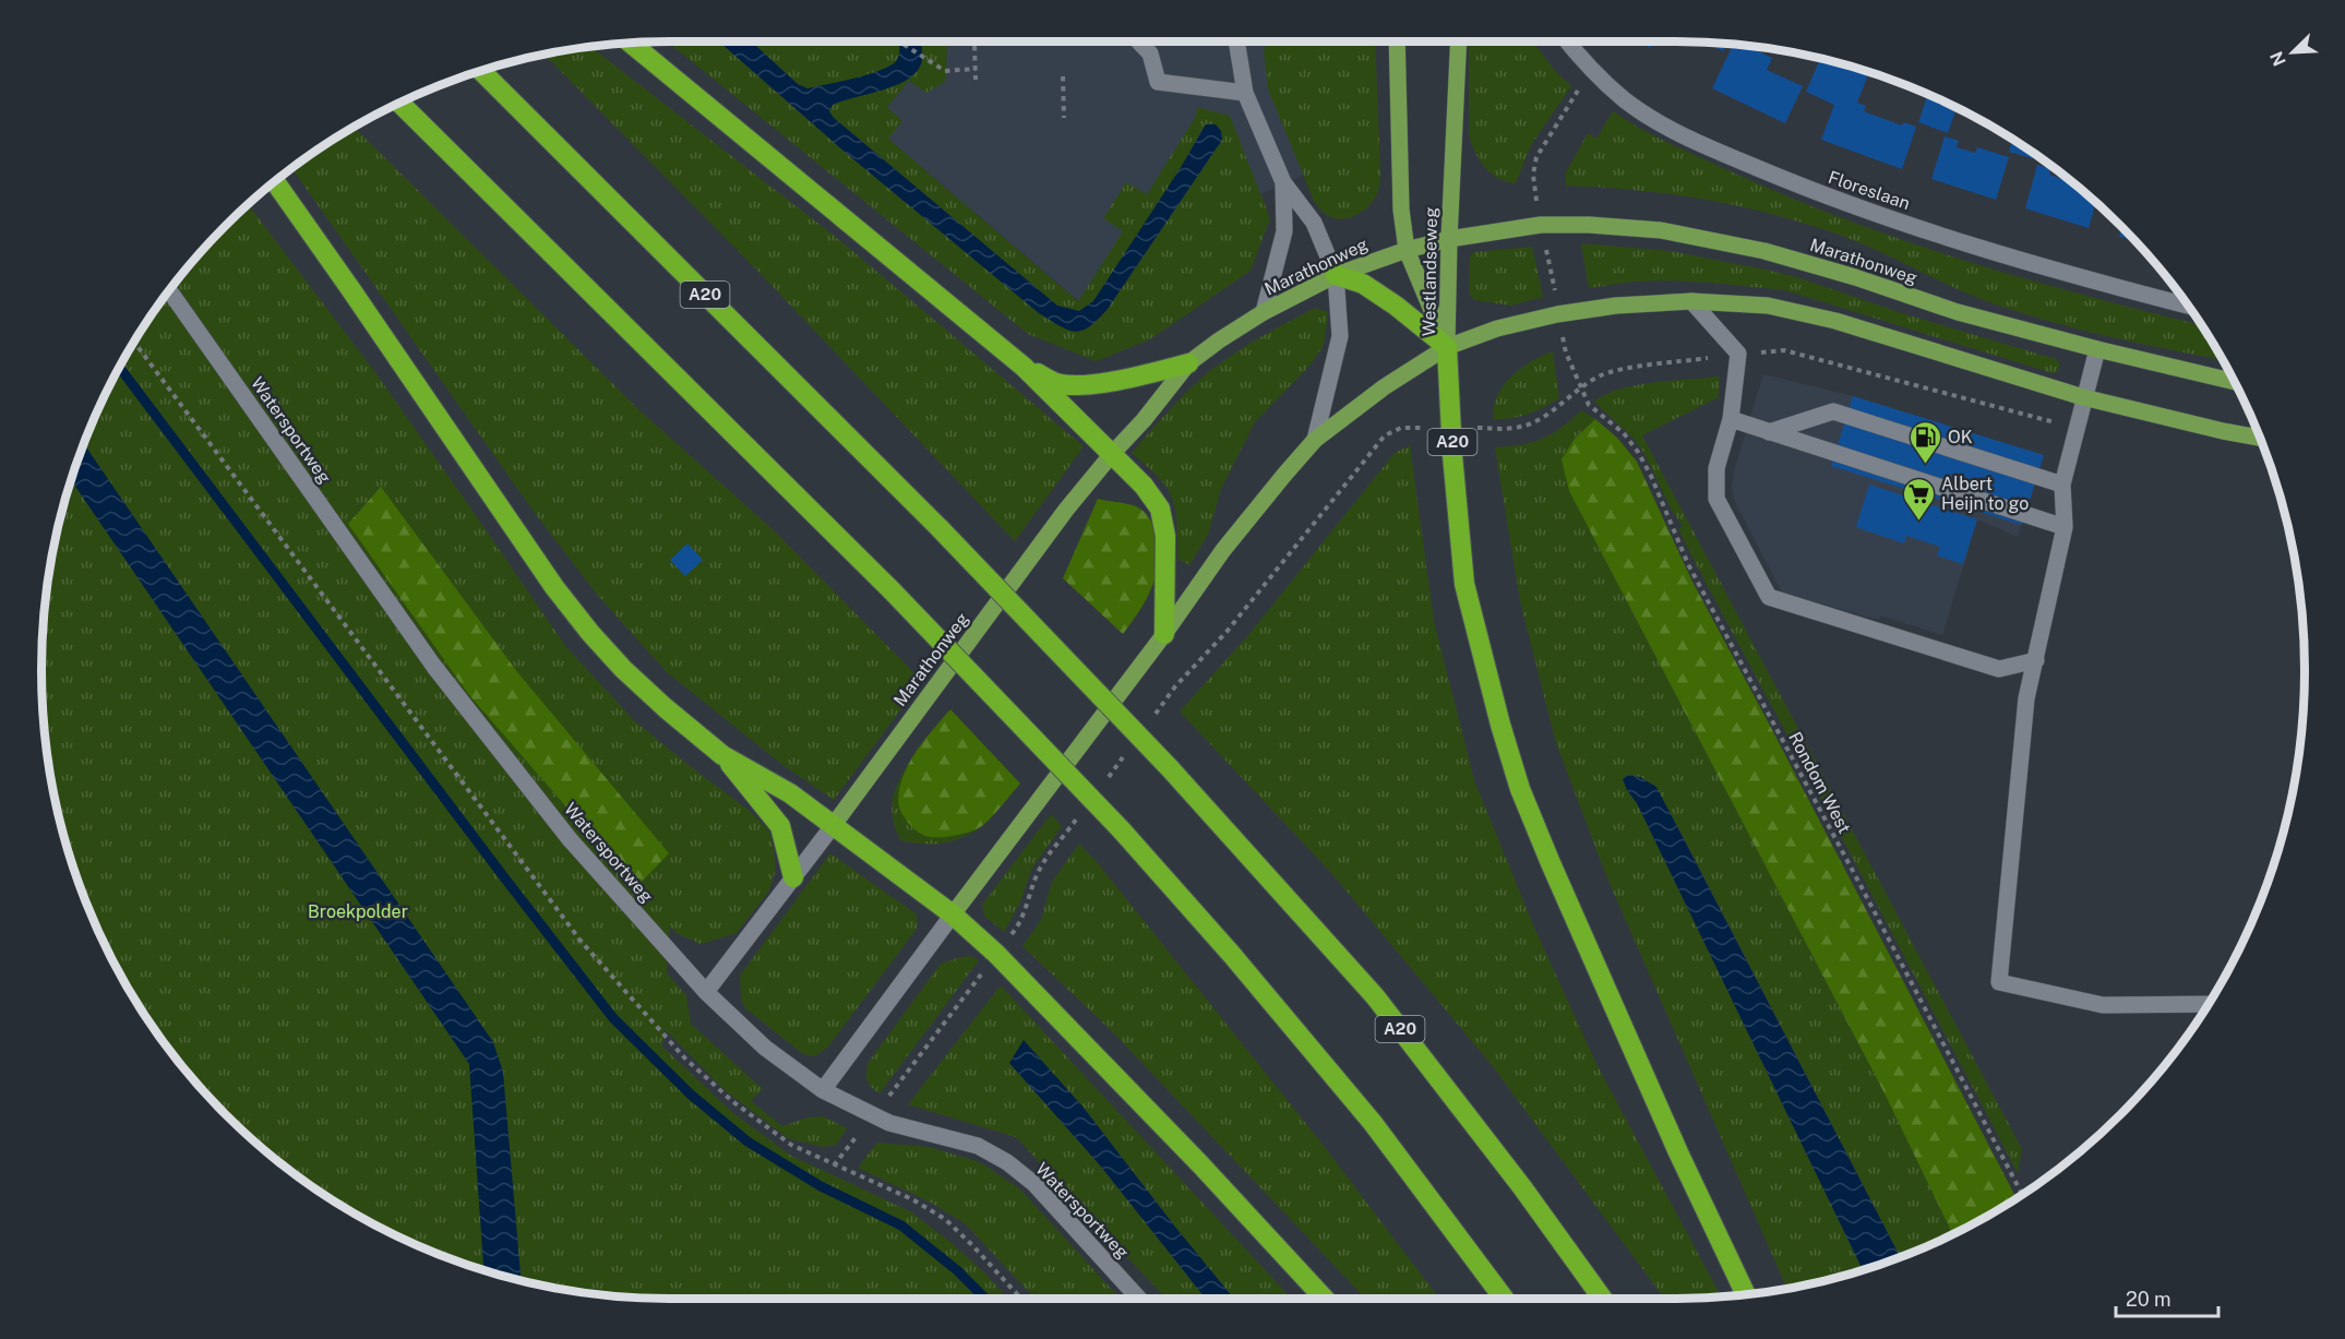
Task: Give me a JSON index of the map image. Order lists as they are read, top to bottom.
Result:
{
  "streets": {
    "highway": ["A20"],
    "main road": ["Marathonweg", "Westlandseweg"],
    "street": ["Floreslaan", "Watersportweg"],
    "path": ["Rondom West"]
  },
  "crossings": [
    ["Marathonweg", "Westlandseweg"],
    ["Marathonweg", "Watersportweg"],
    ["Westlandseweg", "A20"]
  ],
  "parks": ["Broekpolder"],
  "places": {
    "fuel station": ["OK"],
    "supermarket": ["Albert Heijn to go"]
  },
  "scale_bar": "20 m",
  "north": "bottom left"
}
